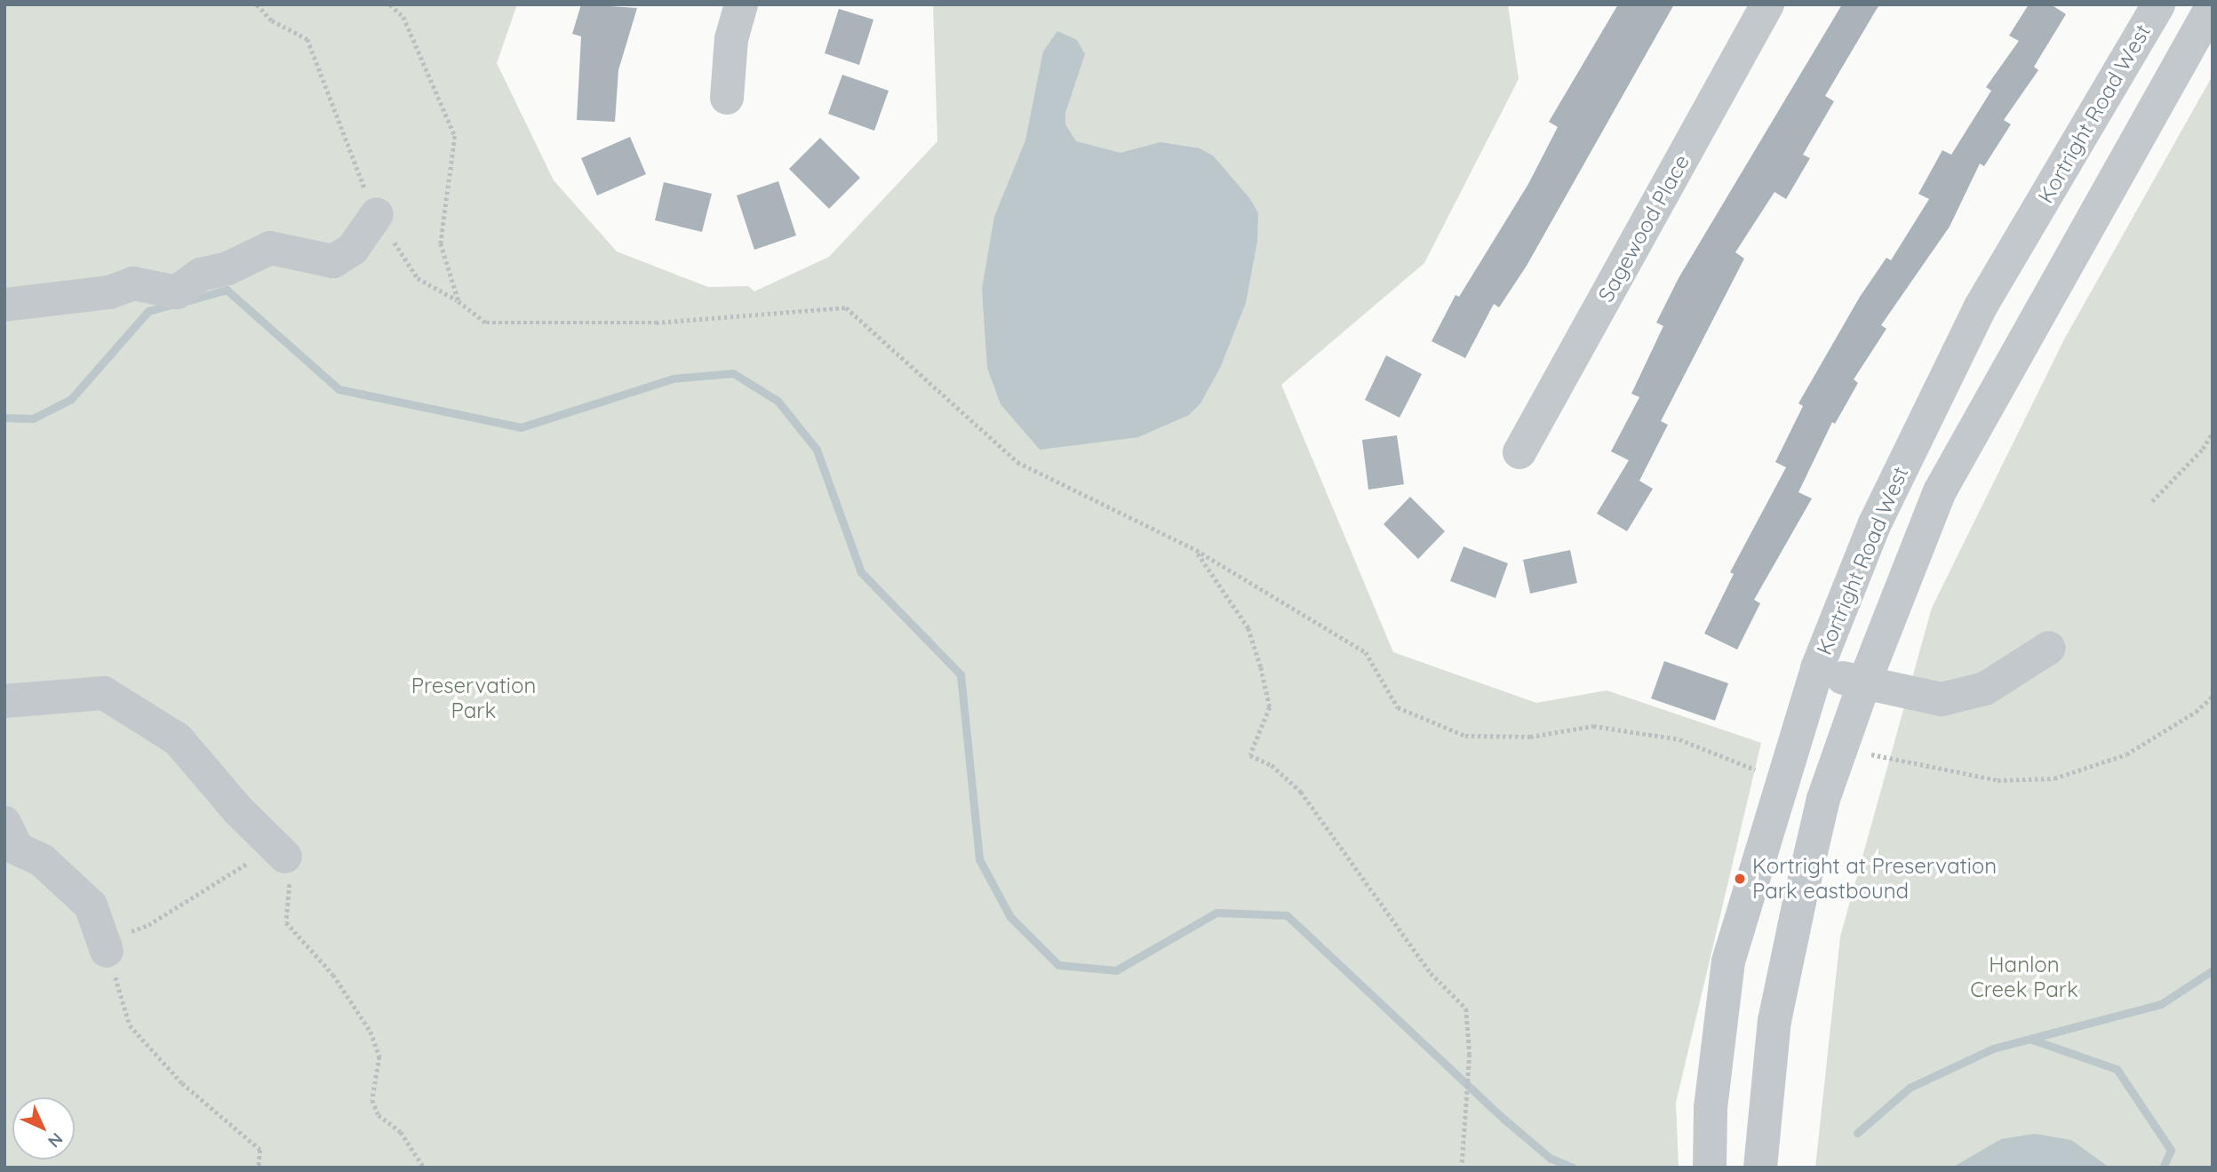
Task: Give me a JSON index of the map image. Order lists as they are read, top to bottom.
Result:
{
  "streets": {
    "street": ["Kortright Road West", "Sagewood Place"]
  },
  "parks": ["Preservation Park", "Hanlon Creek Park"],
  "places": ["Kortright at Preservation Park eastbound"],
  "north": "bottom right"
}
